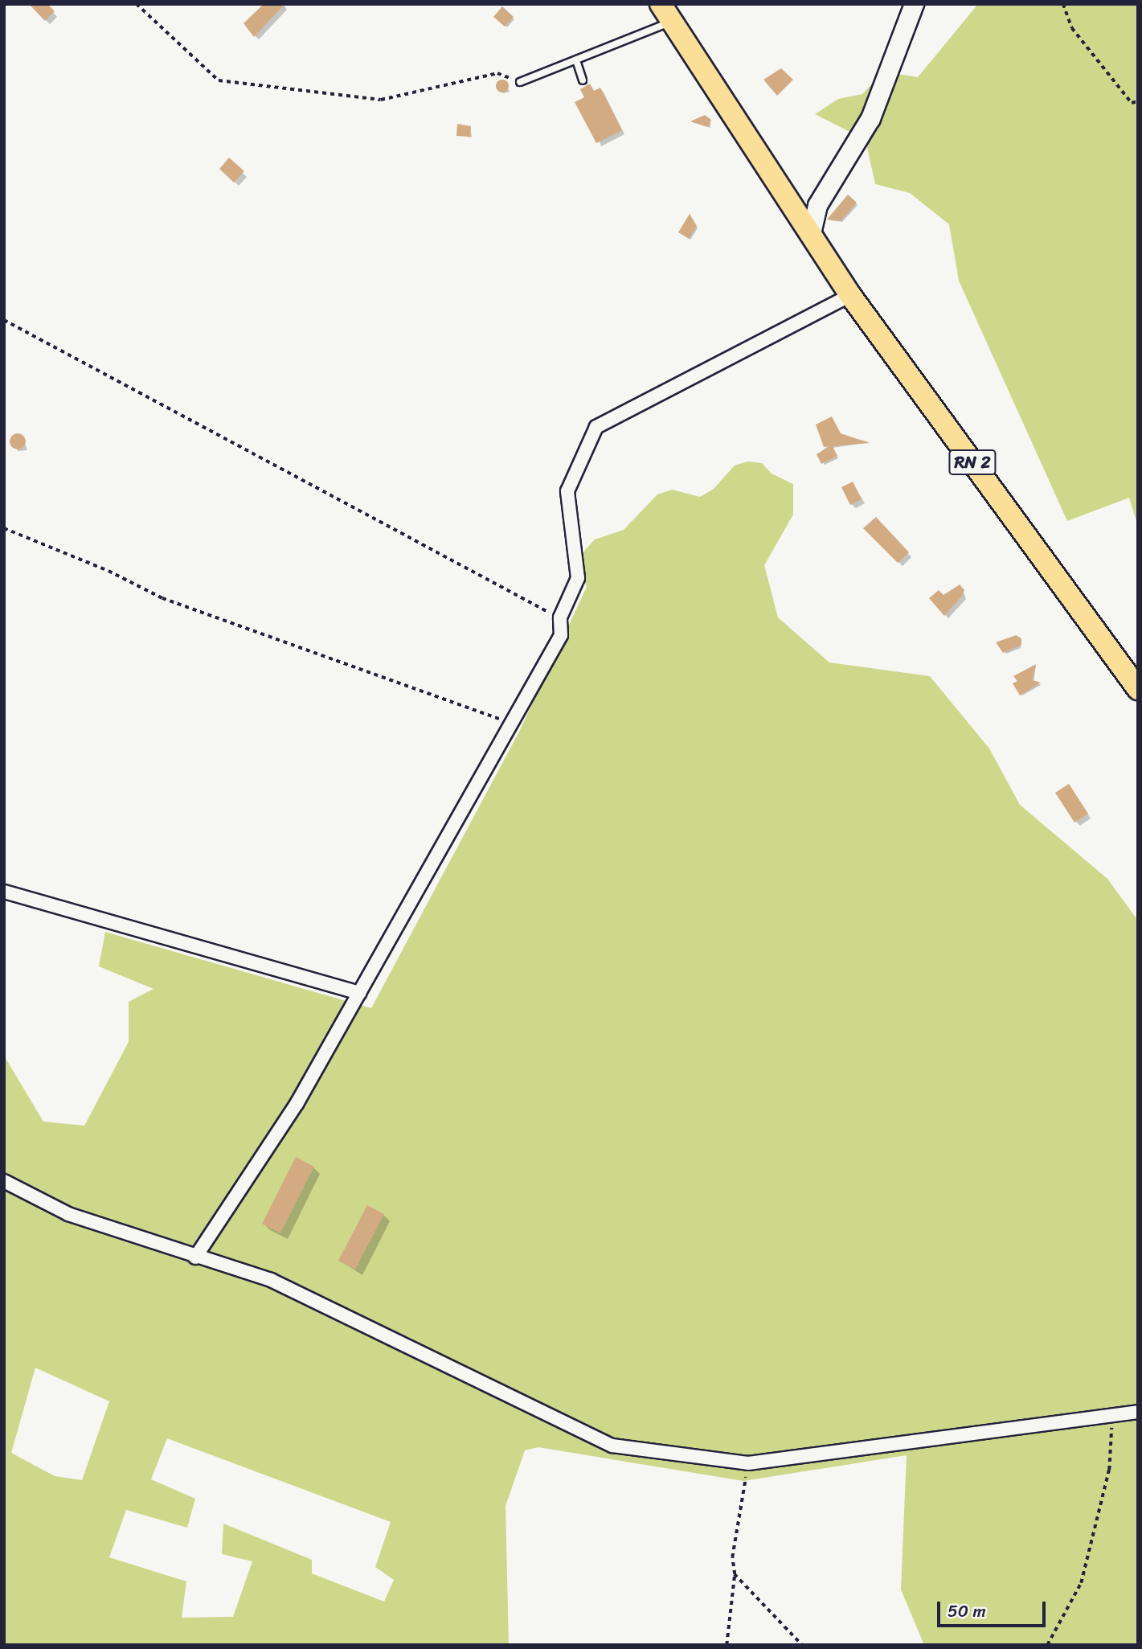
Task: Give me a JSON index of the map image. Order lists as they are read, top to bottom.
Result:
{
  "streets": {
    "main road": ["RN 2"]
  },
  "scale_bar": "50 m"
}
